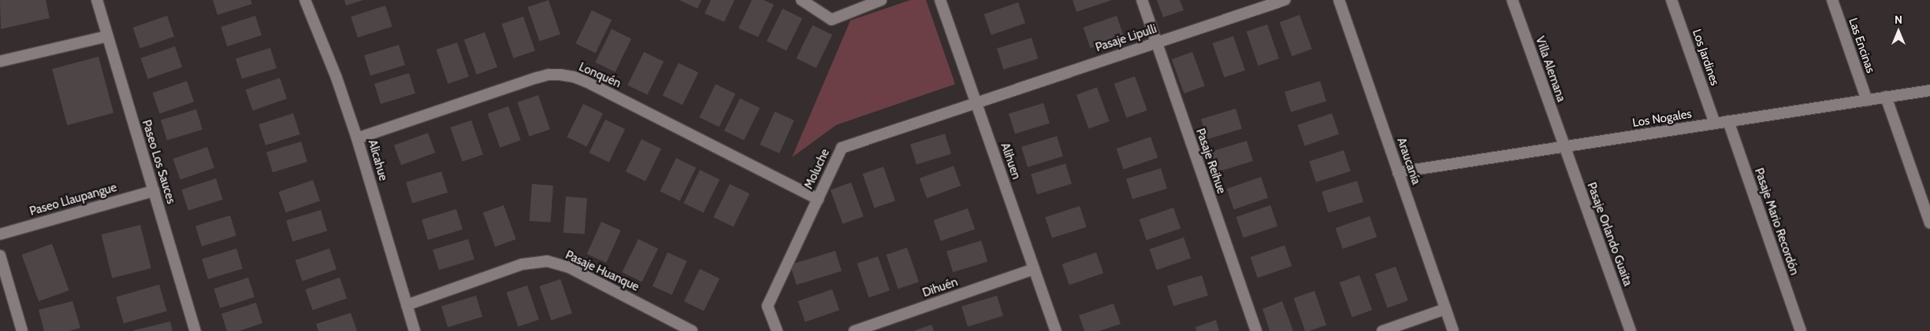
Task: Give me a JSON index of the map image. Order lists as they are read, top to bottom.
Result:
{
  "streets": {
    "street": [
      "Pasaje Lipulli",
      "Las Encinas",
      "Los Jardines",
      "Villa Alemana",
      "Lonquén",
      "Los Nogales",
      "Alicahue",
      "Alihuen",
      "Pasaje Reihue",
      "Araucanía",
      "Paseo Los Sauces",
      "Moluche",
      "Paseo Llaupangue",
      "Pasaje Mario Recordón",
      "Pasaje Orlando Guaita",
      "Pasaje Huanque",
      "Dihuén"
    ]
  },
  "crossings": [
    ["Pasaje Lipulli", "Alihuen"],
    ["Pasaje Lipulli", "Pasaje Reihue"],
    ["Pasaje Lipulli", "Moluche"],
    ["Las Encinas", "Los Nogales"],
    ["Los Jardines", "Los Nogales"],
    ["Villa Alemana", "Los Nogales"],
    ["Villa Alemana", "Pasaje Orlando Guaita"],
    ["Lonquén", "Alicahue"],
    ["Lonquén", "Moluche"],
    ["Los Nogales", "Araucanía"],
    ["Los Nogales", "Pasaje Mario Recordón"],
    ["Los Nogales", "Pasaje Orlando Guaita"],
    ["Alicahue", "Pasaje Huanque"],
    ["Alihuen", "Moluche"],
    ["Alihuen", "Dihuén"],
    ["Paseo Los Sauces", "Paseo Llaupangue"]
  ],
  "north": "top"
}
